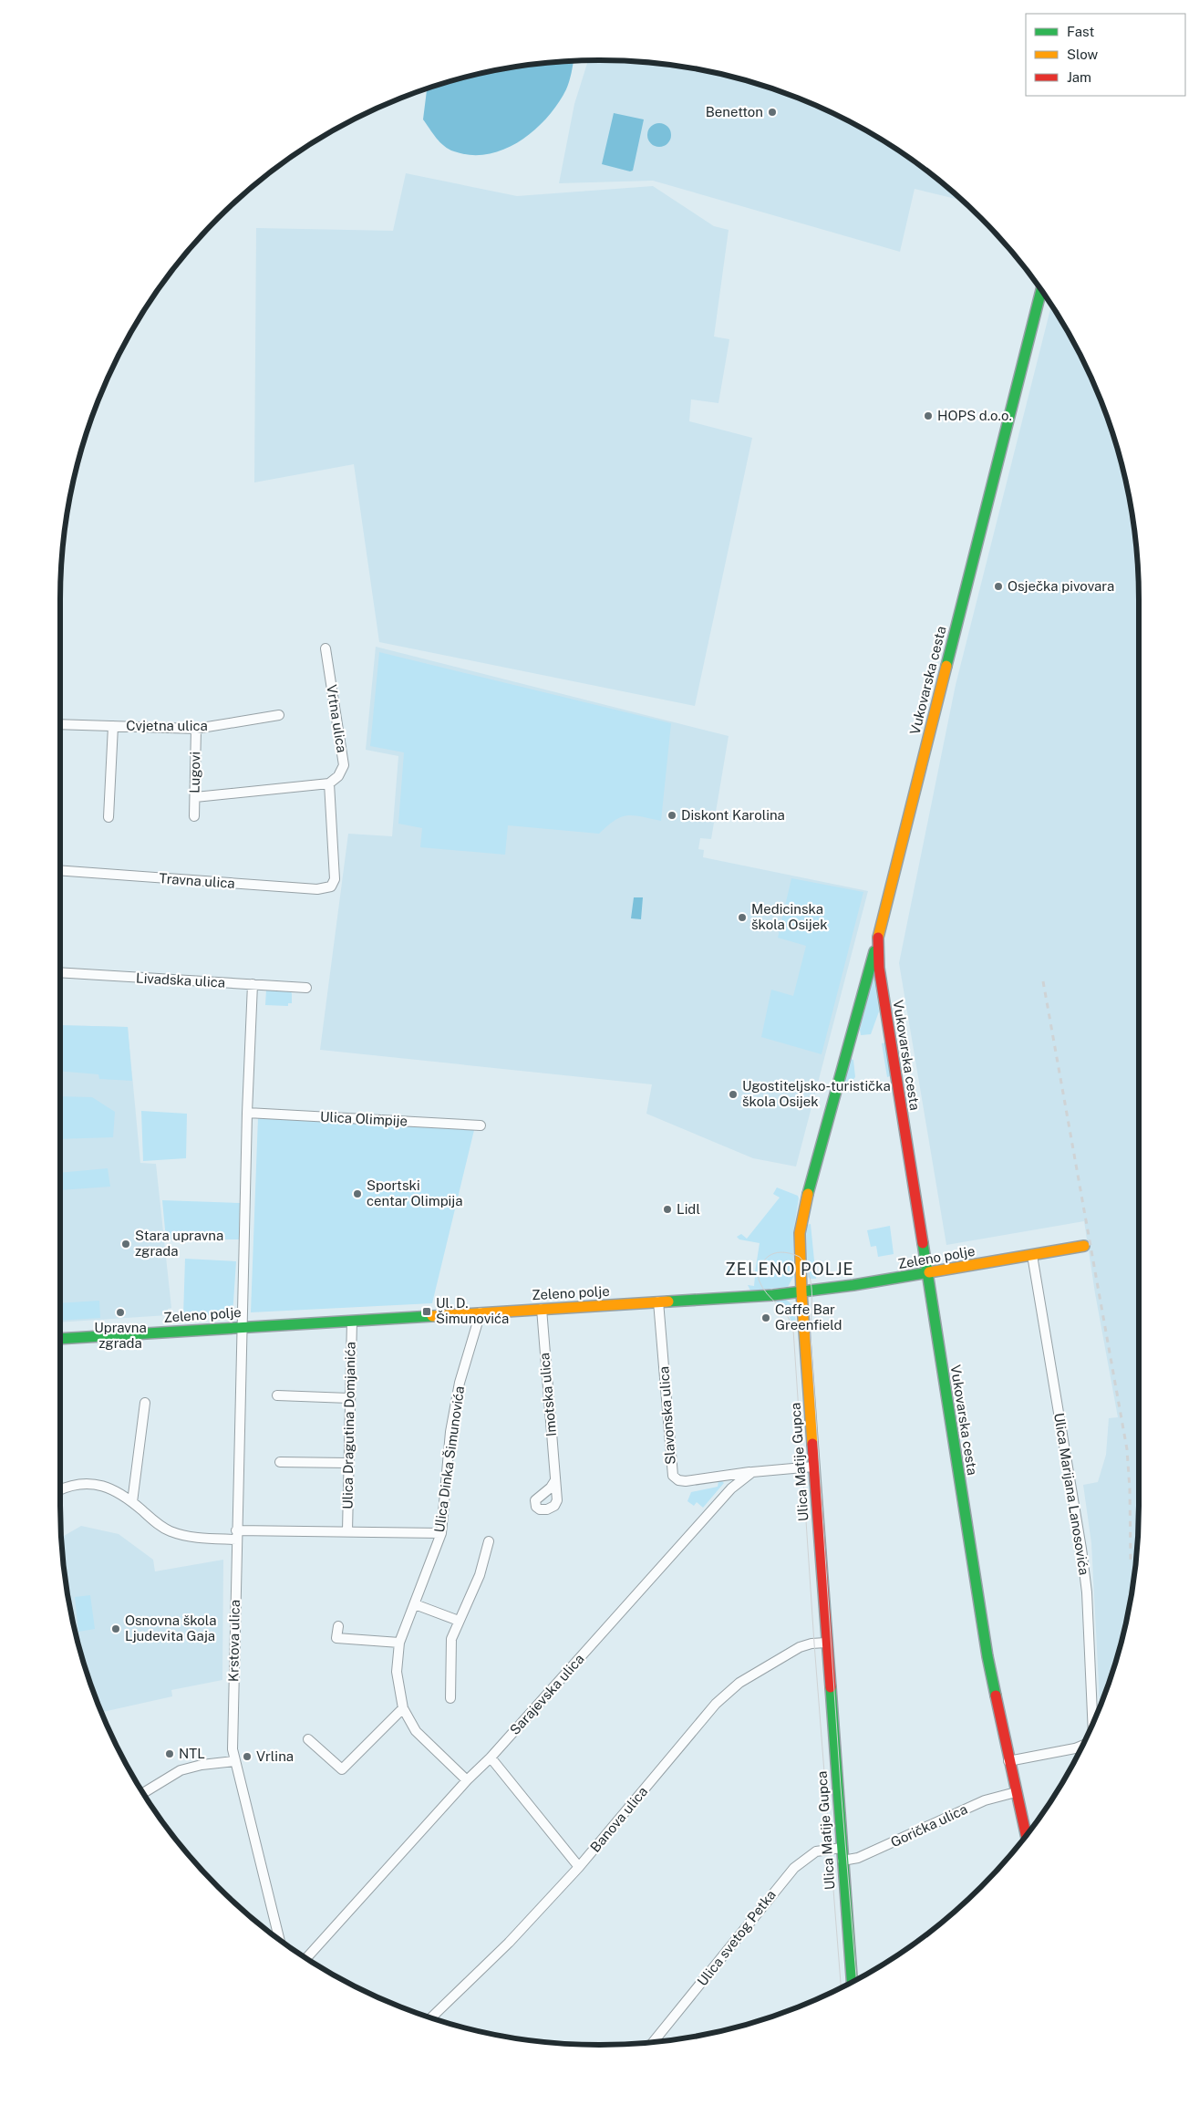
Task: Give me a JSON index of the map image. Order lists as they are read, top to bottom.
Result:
{
  "streets": {
    "main road": ["Vukovarska cesta", "Zeleno polje", "Ulica Matije Gupca"],
    "street": [
      "Vrtna ulica",
      "Cvjetna ulica",
      "Lugovi",
      "Travna ulica",
      "Livadska ulica",
      "Ulica Olimpije",
      "Imotska ulica",
      "Slavonska ulica",
      "Ulica Dragutina Domjanića",
      "Ulica Dinka Šimunovića",
      "Ulica Marijana Lanosovića",
      "Krstova ulica",
      "Sarajevska ulica",
      "Banova ulica",
      "Gorička ulica",
      "Ulica svetog Petka"
    ]
  },
  "crossings": [
    ["Vukovarska cesta", "Zeleno polje"],
    ["Vukovarska cesta", "Ulica Matije Gupca"],
    ["Vukovarska cesta", "Gorička ulica"],
    ["Vrtna ulica", "Travna ulica"],
    ["Cvjetna ulica", "Lugovi"],
    ["Zeleno polje", "Imotska ulica"],
    ["Zeleno polje", "Slavonska ulica"],
    ["Zeleno polje", "Ulica Dragutina Domjanića"],
    ["Zeleno polje", "Ulica Dinka Šimunovića"],
    ["Zeleno polje", "Ulica Matije Gupca"],
    ["Zeleno polje", "Ulica Marijana Lanosovića"],
    ["Zeleno polje", "Krstova ulica"],
    ["Slavonska ulica", "Sarajevska ulica"],
    ["Ulica Dinka Šimunovića", "Sarajevska ulica"],
    ["Ulica Matije Gupca", "Banova ulica"],
    ["Ulica Matije Gupca", "Gorička ulica"],
    ["Ulica Matije Gupca", "Ulica svetog Petka"]
  ],
  "districts": ["ZELENO POLJE"],
  "places": {
    "other": [
      "Benetton",
      "HOPS d.o.o.",
      "Osječka pivovara",
      "Diskont Karolina",
      "Medicinska škola Osijek",
      "Ugostiteljsko-turistička škola Osijek",
      "Sportski centar Olimpija",
      "Lidl",
      "Stara upravna zgrada",
      "Upravna zgrada",
      "Caffe Bar Greenfield",
      "Osnovna škola Ljudevita Gaja",
      "NTL",
      "Vrlina"
    ],
    "transit": ["Ul. D. Šimunovića"]
  },
  "legend": ["Fast", "Slow", "Jam"]
}
